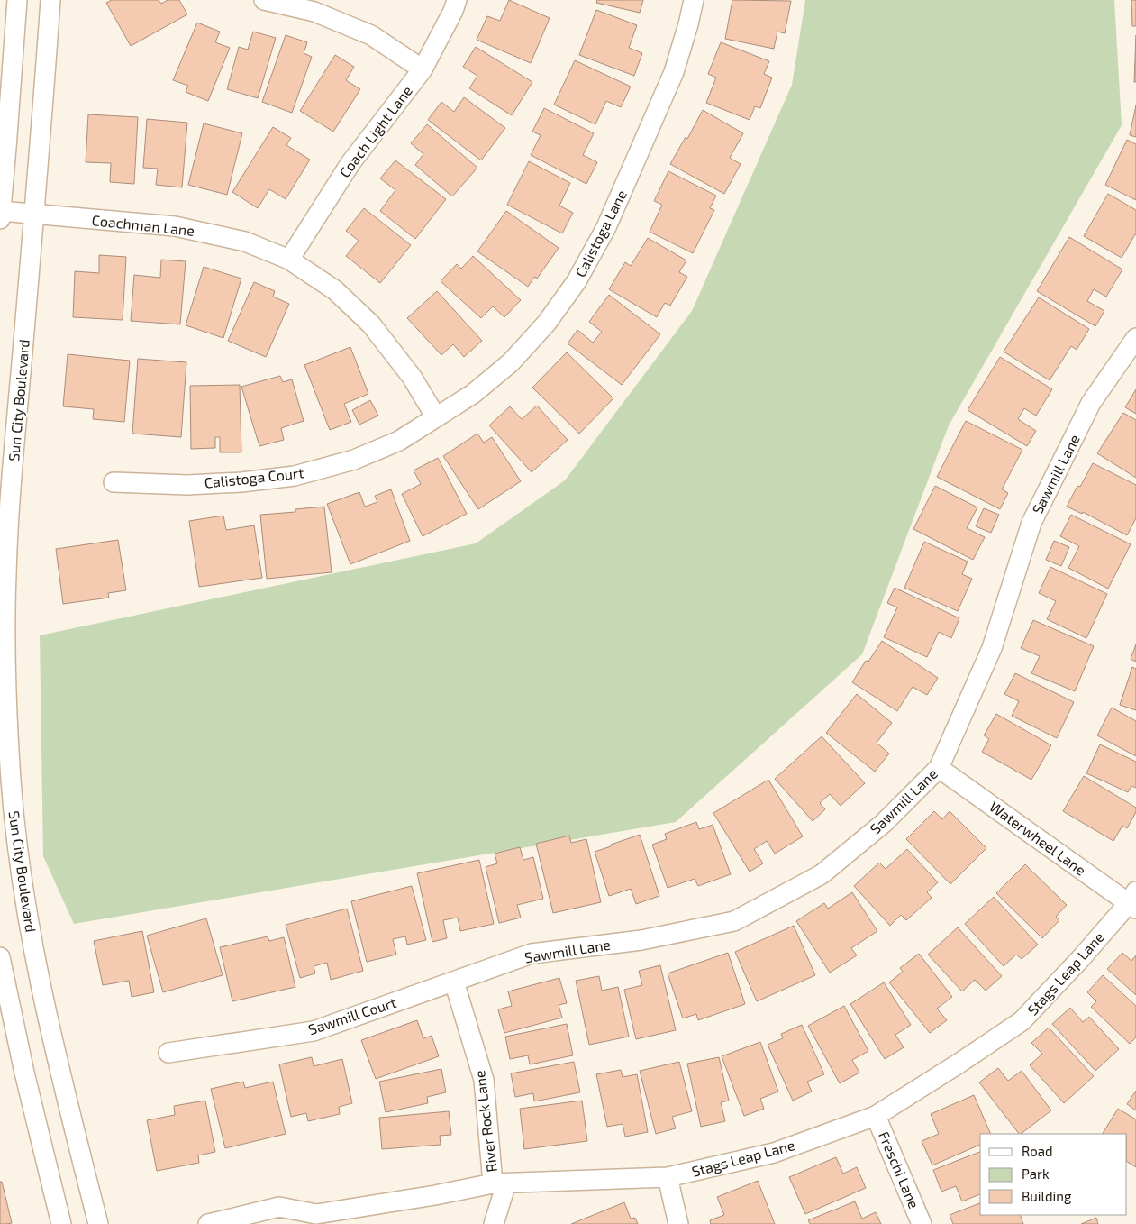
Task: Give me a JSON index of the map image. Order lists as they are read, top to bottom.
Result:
{
  "streets": {
    "street": [
      "Coach Light Lane",
      "Coachman Lane",
      "Calistoga Lane",
      "Sun City Boulevard",
      "Sawmill Lane",
      "Calistoga Court",
      "Waterwheel Lane",
      "Stags Leap Lane",
      "Sawmill Court",
      "River Rock Lane",
      "Freschi Lane"
    ]
  },
  "crossings": [
    ["Coach Light Lane", "Coachman Lane"],
    ["Coachman Lane", "Calistoga Lane"],
    ["Coachman Lane", "Sun City Boulevard"],
    ["Coachman Lane", "Calistoga Court"],
    ["Calistoga Lane", "Calistoga Court"],
    ["Sawmill Lane", "Waterwheel Lane"],
    ["Sawmill Lane", "Sawmill Court"],
    ["Sawmill Lane", "River Rock Lane"],
    ["Waterwheel Lane", "Stags Leap Lane"],
    ["Stags Leap Lane", "River Rock Lane"],
    ["Stags Leap Lane", "Freschi Lane"],
    ["Sawmill Court", "River Rock Lane"]
  ],
  "legend": ["Road", "Park", "Building"]
}
